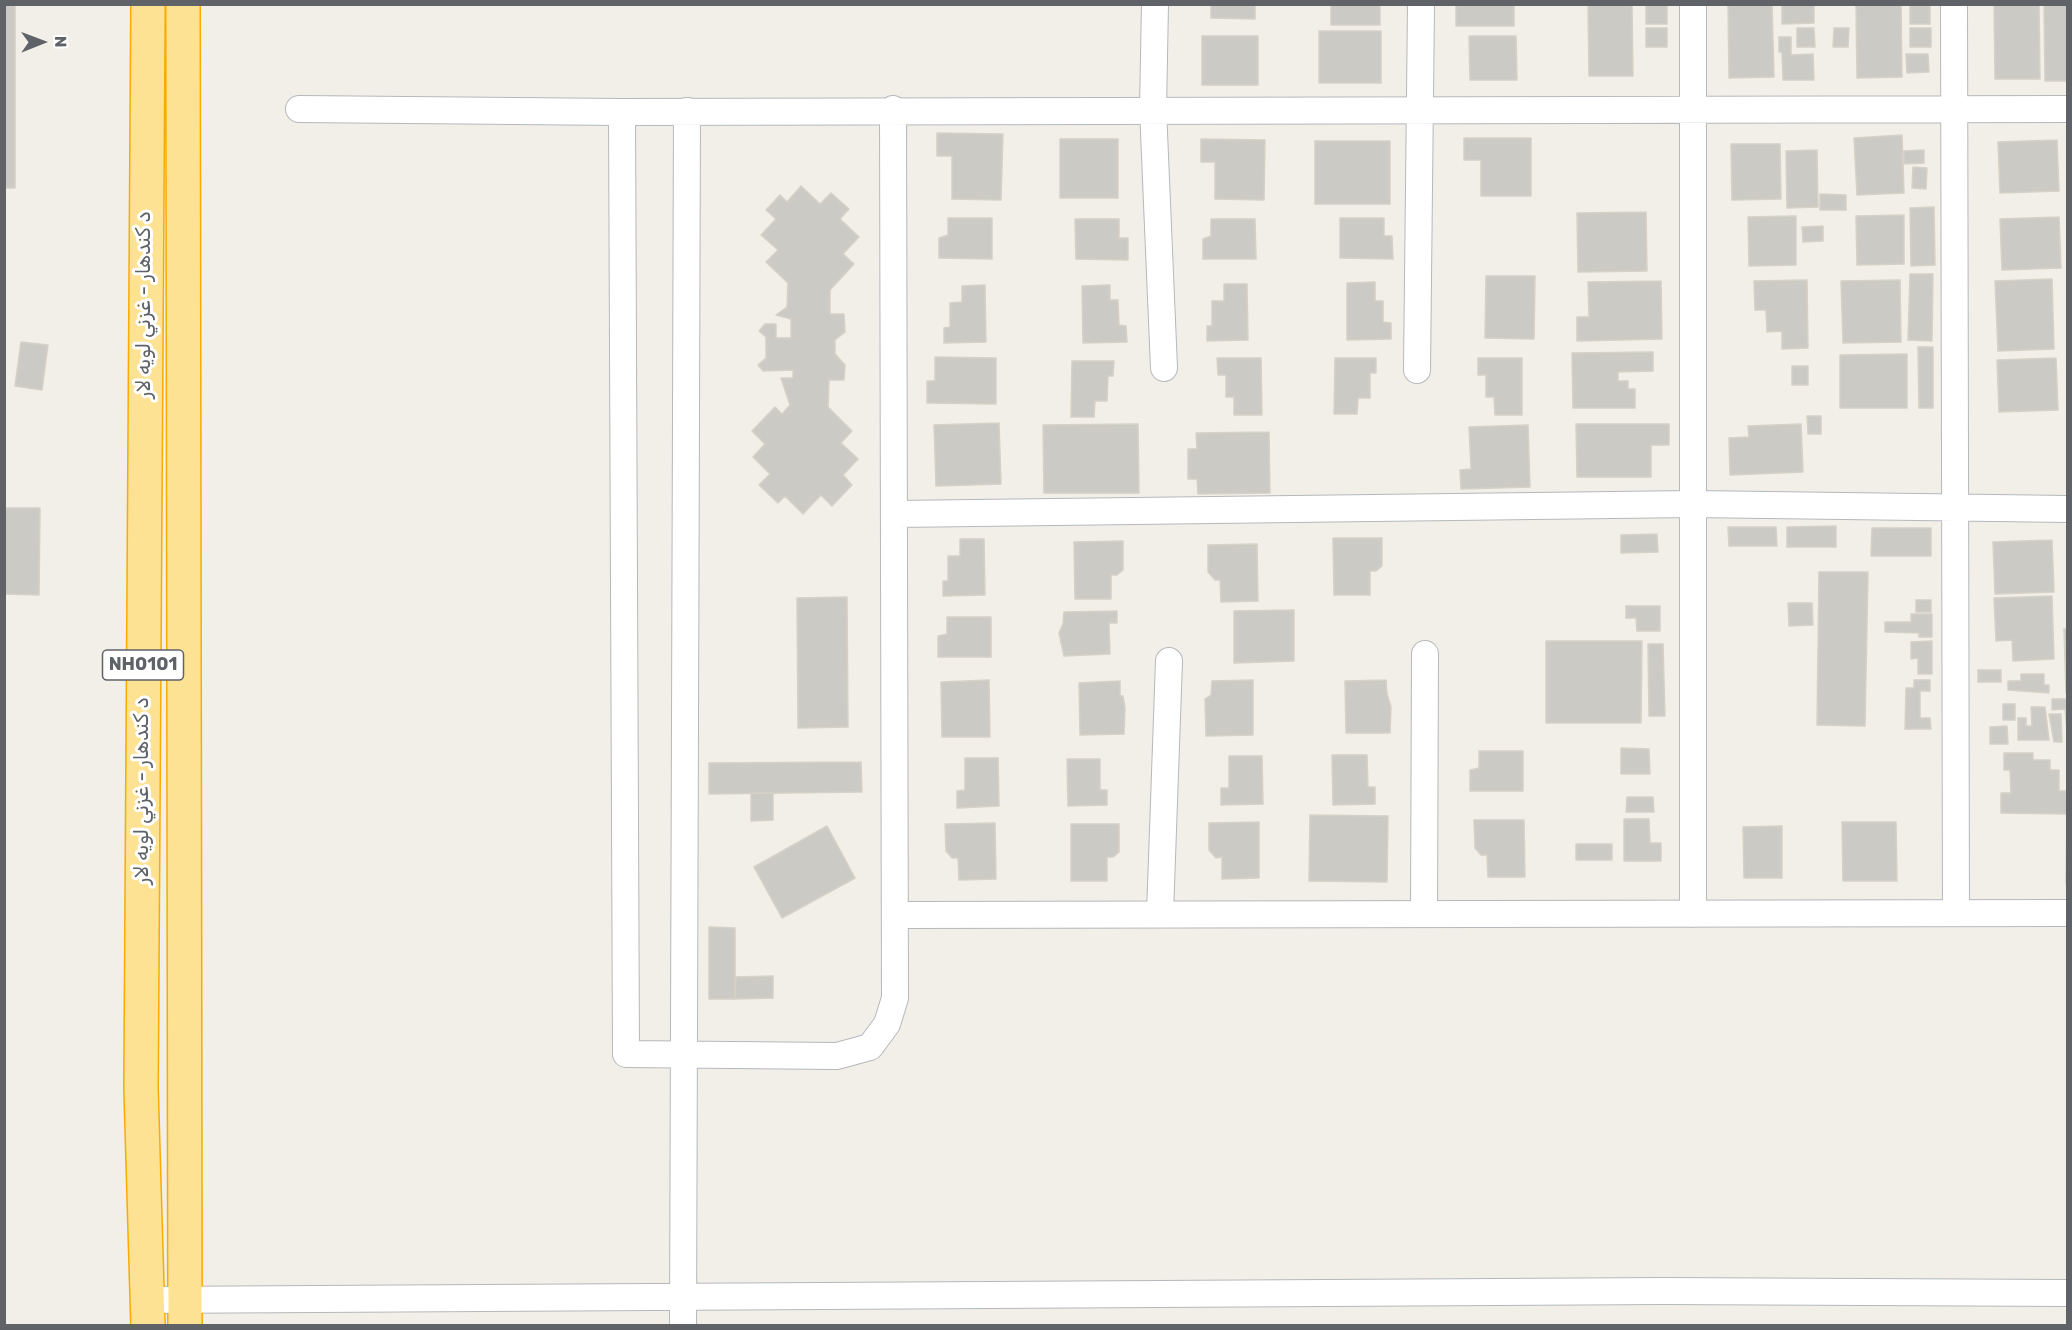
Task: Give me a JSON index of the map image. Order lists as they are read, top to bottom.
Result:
{
  "streets": {
    "highway": ["د کندهار - غزني لويه لار", "NH0101"]
  },
  "north": "right"
}
